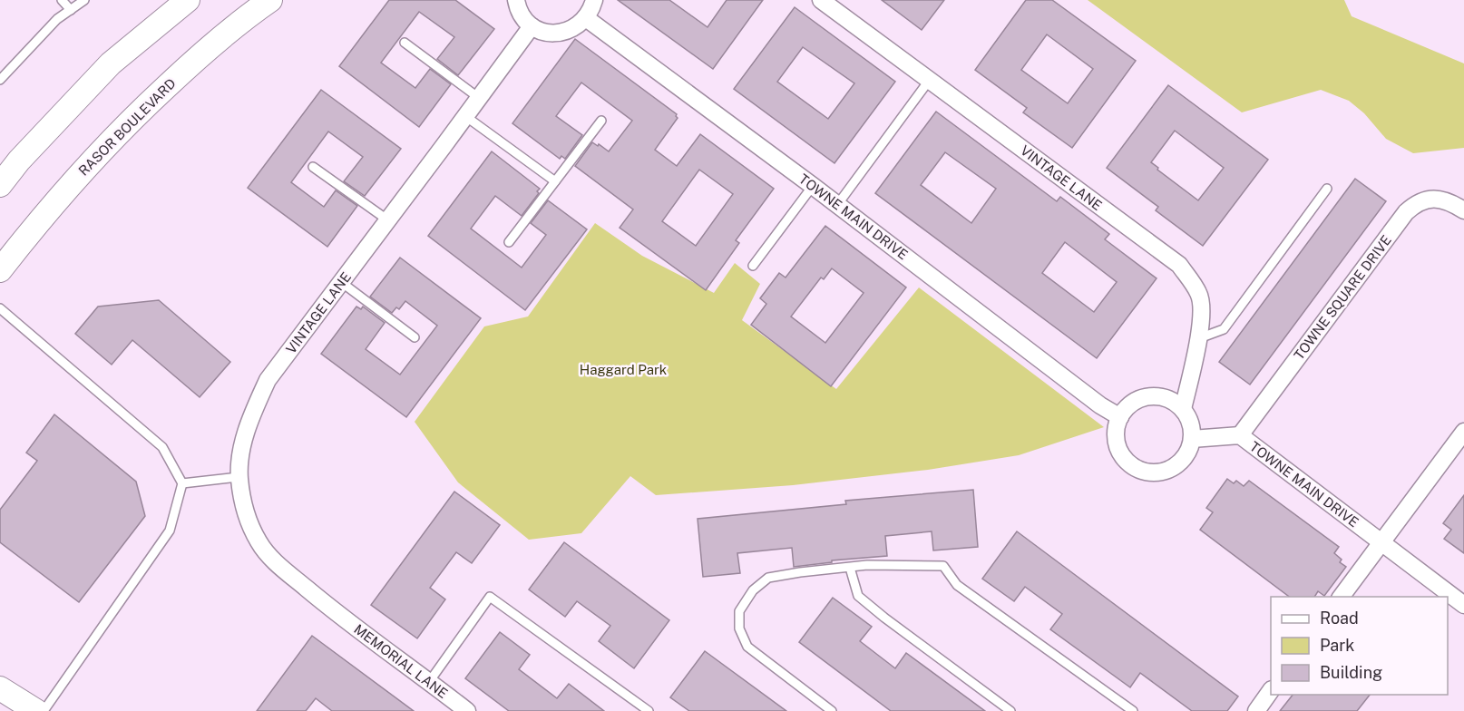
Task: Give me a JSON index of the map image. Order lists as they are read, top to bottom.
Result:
{
  "streets": {
    "main road": ["RASOR BOULEVARD"],
    "street": [
      "VINTAGE LANE",
      "TOWNE MAIN DRIVE",
      "TOWNE SQUARE DRIVE",
      "MEMORIAL LANE"
    ]
  },
  "crossings": [
    ["VINTAGE LANE", "TOWNE MAIN DRIVE"],
    ["VINTAGE LANE", "MEMORIAL LANE"],
    ["TOWNE MAIN DRIVE", "TOWNE SQUARE DRIVE"]
  ],
  "parks": ["Haggard Park"],
  "legend": ["Road", "Park", "Building"]
}
